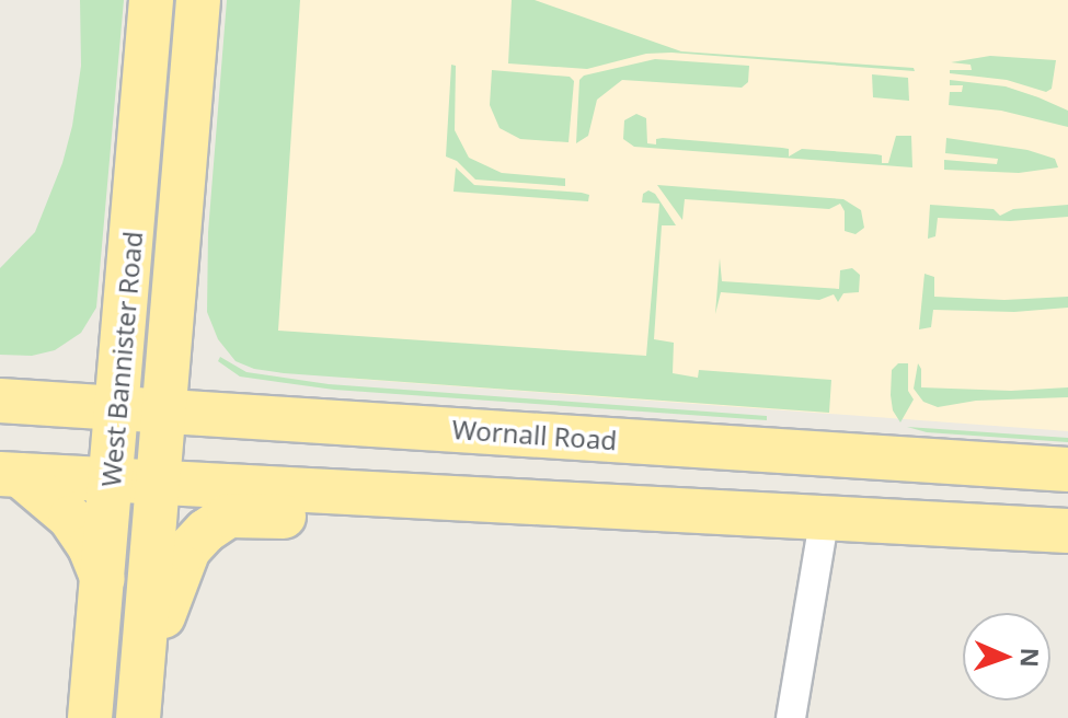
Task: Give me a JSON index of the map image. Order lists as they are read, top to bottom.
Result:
{
  "streets": {
    "main road": ["West Bannister Road", "Wornall Road"]
  },
  "crossings": [
    ["West Bannister Road", "Wornall Road"]
  ],
  "north": "right"
}
